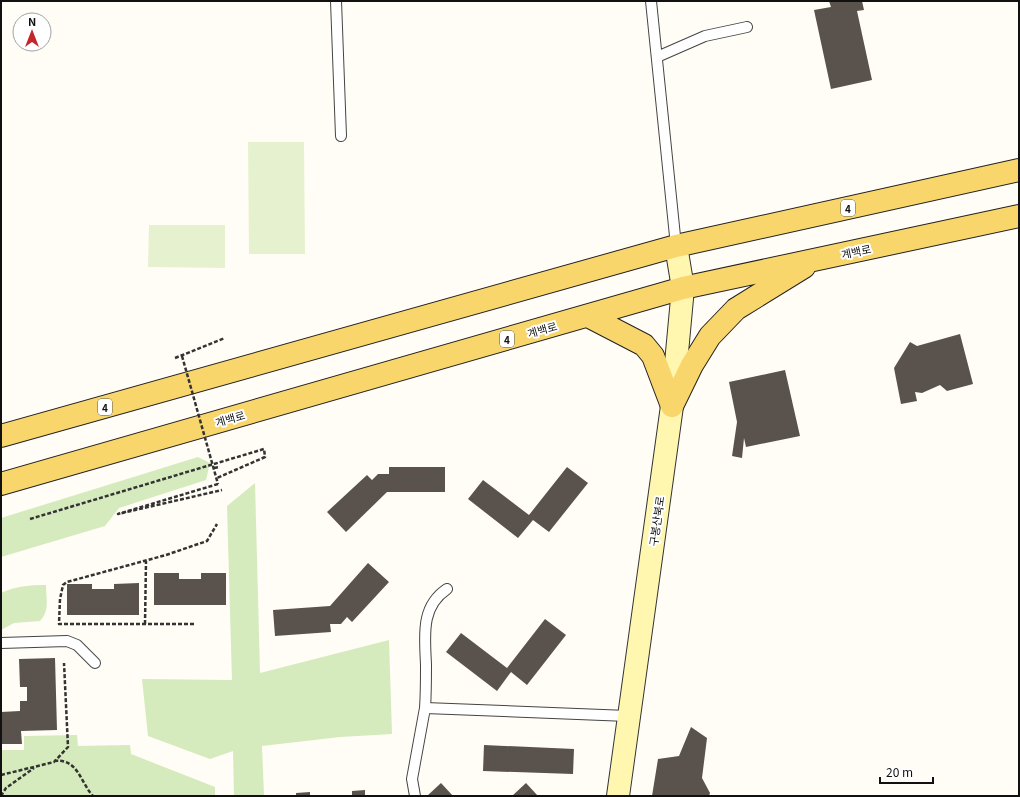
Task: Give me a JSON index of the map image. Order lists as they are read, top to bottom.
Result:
{
  "streets": {
    "main road": ["4", "계백로", "구봉산북로"]
  },
  "crossings": [
    ["4", "구봉산북로"],
    ["계백로", "구봉산북로"]
  ],
  "scale_bar": "20 m",
  "north": "top"
}
